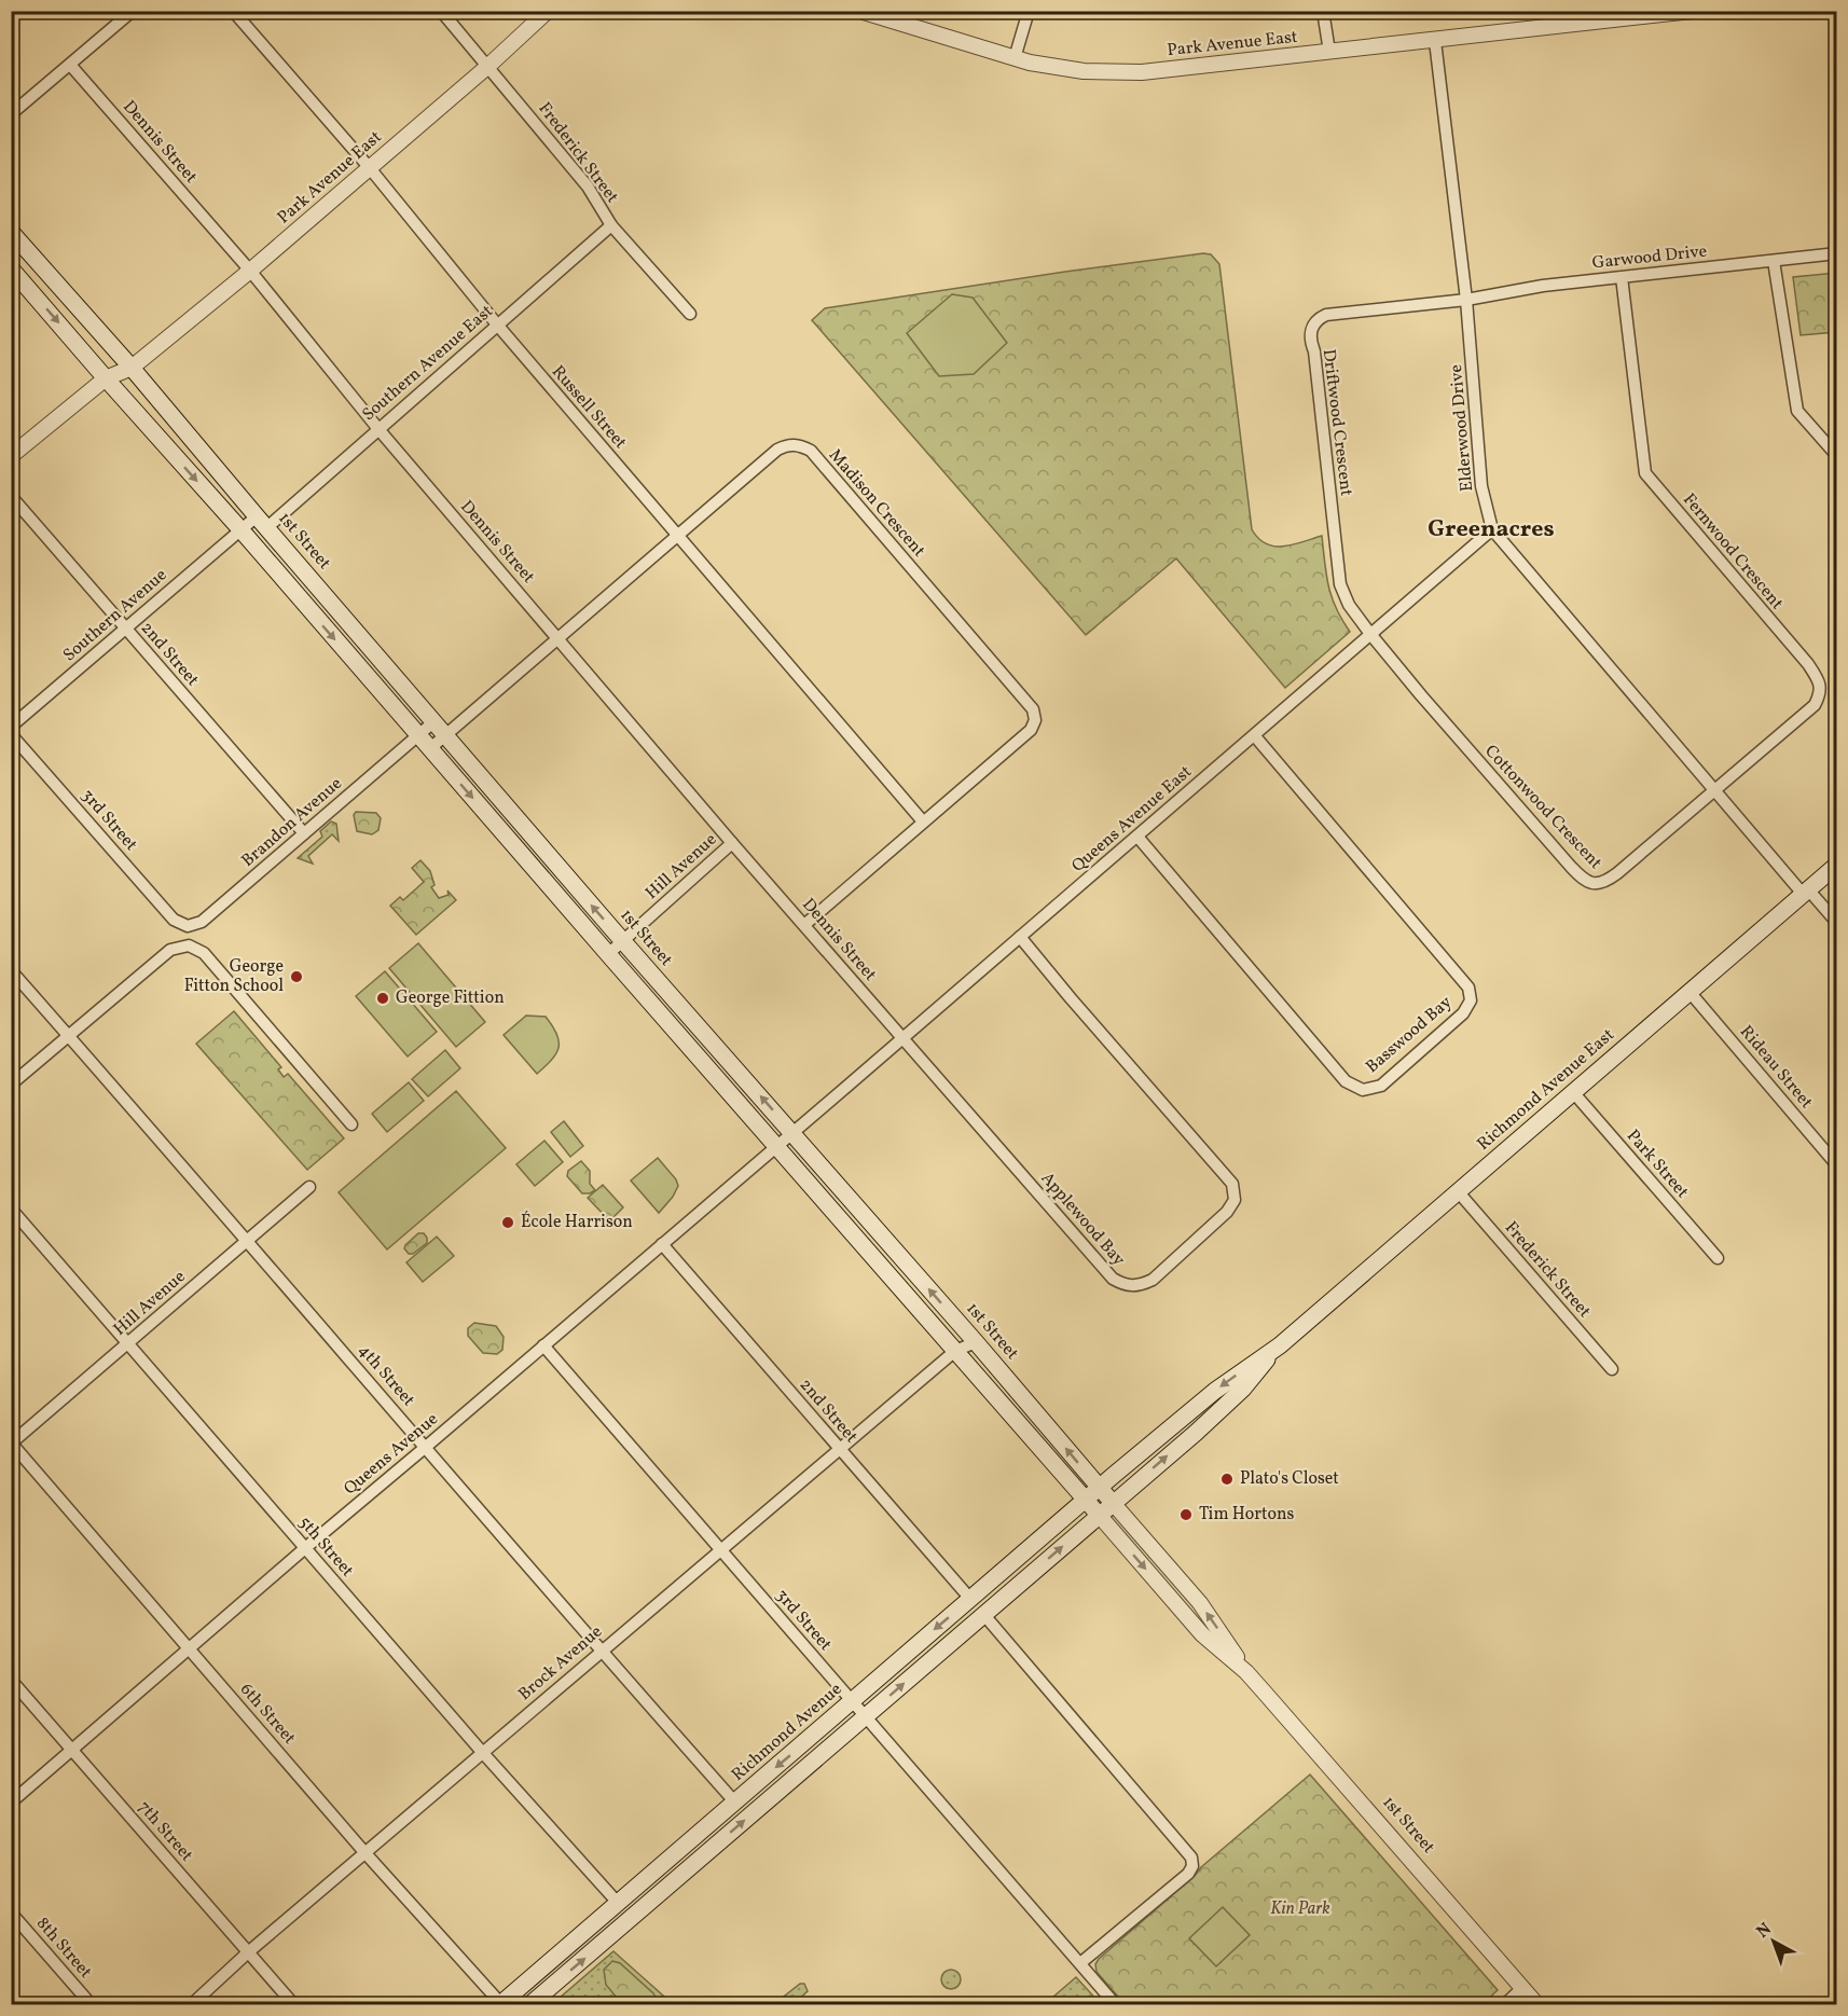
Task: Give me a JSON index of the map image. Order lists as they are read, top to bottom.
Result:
{
  "streets": {
    "main road": ["1st Street", "Richmond Avenue East", "Richmond Avenue"],
    "street": [
      "Park Avenue East",
      "Dennis Street",
      "Frederick Street",
      "Garwood Drive",
      "Southern Avenue East",
      "Russell Street",
      "Driftwood Crescent",
      "Elderwood Drive",
      "Madison Crescent",
      "Fernwood Crescent",
      "Southern Avenue",
      "2nd Street",
      "Cottonwood Crescent",
      "Queens Avenue East",
      "3rd Street",
      "Brandon Avenue",
      "Hill Avenue",
      "Basswood Bay",
      "Rideau Street",
      "Park Street",
      "Applewood Bay",
      "4th Street",
      "Queens Avenue",
      "5th Street",
      "Brock Avenue",
      "6th Street",
      "7th Street",
      "8th Street"
    ]
  },
  "crossings": [
    ["Park Avenue East", "Dennis Street"],
    ["Park Avenue East", "Frederick Street"],
    ["Park Avenue East", "Russell Street"],
    ["Park Avenue East", "Elderwood Drive"],
    ["Park Avenue East", "1st Street"],
    ["Dennis Street", "Southern Avenue East"],
    ["Dennis Street", "Madison Crescent"],
    ["Dennis Street", "Queens Avenue East"],
    ["Dennis Street", "Hill Avenue"],
    ["Dennis Street", "Applewood Bay"],
    ["Frederick Street", "Southern Avenue East"],
    ["Frederick Street", "Richmond Avenue East"],
    ["Garwood Drive", "Driftwood Crescent"],
    ["Garwood Drive", "Elderwood Drive"],
    ["Garwood Drive", "Fernwood Crescent"],
    ["Southern Avenue East", "Russell Street"],
    ["Southern Avenue East", "1st Street"],
    ["Southern Avenue East", "Southern Avenue"],
    ["Russell Street", "Madison Crescent"],
    ["Driftwood Crescent", "Elderwood Drive"],
    ["Driftwood Crescent", "Cottonwood Crescent"],
    ["Driftwood Crescent", "Queens Avenue East"],
    ["Elderwood Drive", "Fernwood Crescent"],
    ["Elderwood Drive", "Cottonwood Crescent"],
    ["Elderwood Drive", "Queens Avenue East"],
    ["Elderwood Drive", "Richmond Avenue East"],
    ["Madison Crescent", "1st Street"],
    ["1st Street", "Southern Avenue"],
    ["1st Street", "Queens Avenue East"],
    ["1st Street", "Brandon Avenue"],
    ["1st Street", "Hill Avenue"],
    ["1st Street", "Richmond Avenue East"],
    ["1st Street", "Queens Avenue"],
    ["1st Street", "Brock Avenue"],
    ["1st Street", "Richmond Avenue"],
    ["Fernwood Crescent", "Cottonwood Crescent"],
    ["Southern Avenue", "2nd Street"],
    ["2nd Street", "Brandon Avenue"],
    ["2nd Street", "Queens Avenue"],
    ["2nd Street", "Brock Avenue"],
    ["2nd Street", "Richmond Avenue"],
    ["Cottonwood Crescent", "Queens Avenue East"],
    ["Queens Avenue East", "Basswood Bay"],
    ["Queens Avenue East", "Applewood Bay"],
    ["Queens Avenue East", "Queens Avenue"],
    ["3rd Street", "Brandon Avenue"],
    ["3rd Street", "Queens Avenue"],
    ["3rd Street", "Brock Avenue"],
    ["3rd Street", "Richmond Avenue"],
    ["Hill Avenue", "4th Street"],
    ["Hill Avenue", "5th Street"],
    ["Hill Avenue", "6th Street"],
    ["Rideau Street", "Richmond Avenue East"],
    ["Richmond Avenue East", "Park Street"],
    ["Richmond Avenue East", "Richmond Avenue"],
    ["4th Street", "Queens Avenue"],
    ["4th Street", "Brock Avenue"],
    ["4th Street", "Richmond Avenue"],
    ["Queens Avenue", "5th Street"],
    ["Queens Avenue", "6th Street"],
    ["Queens Avenue", "7th Street"],
    ["5th Street", "Brock Avenue"],
    ["5th Street", "Richmond Avenue"],
    ["Brock Avenue", "6th Street"],
    ["Brock Avenue", "7th Street"],
    ["6th Street", "Richmond Avenue"]
  ],
  "districts": ["Greenacres"],
  "parks": ["Kin Park"],
  "places": [
    "George Fitton School",
    "George Fittion",
    "École Harrison",
    "Plato's Closet",
    "Tim Hortons"
  ],
  "north": "top left"
}
